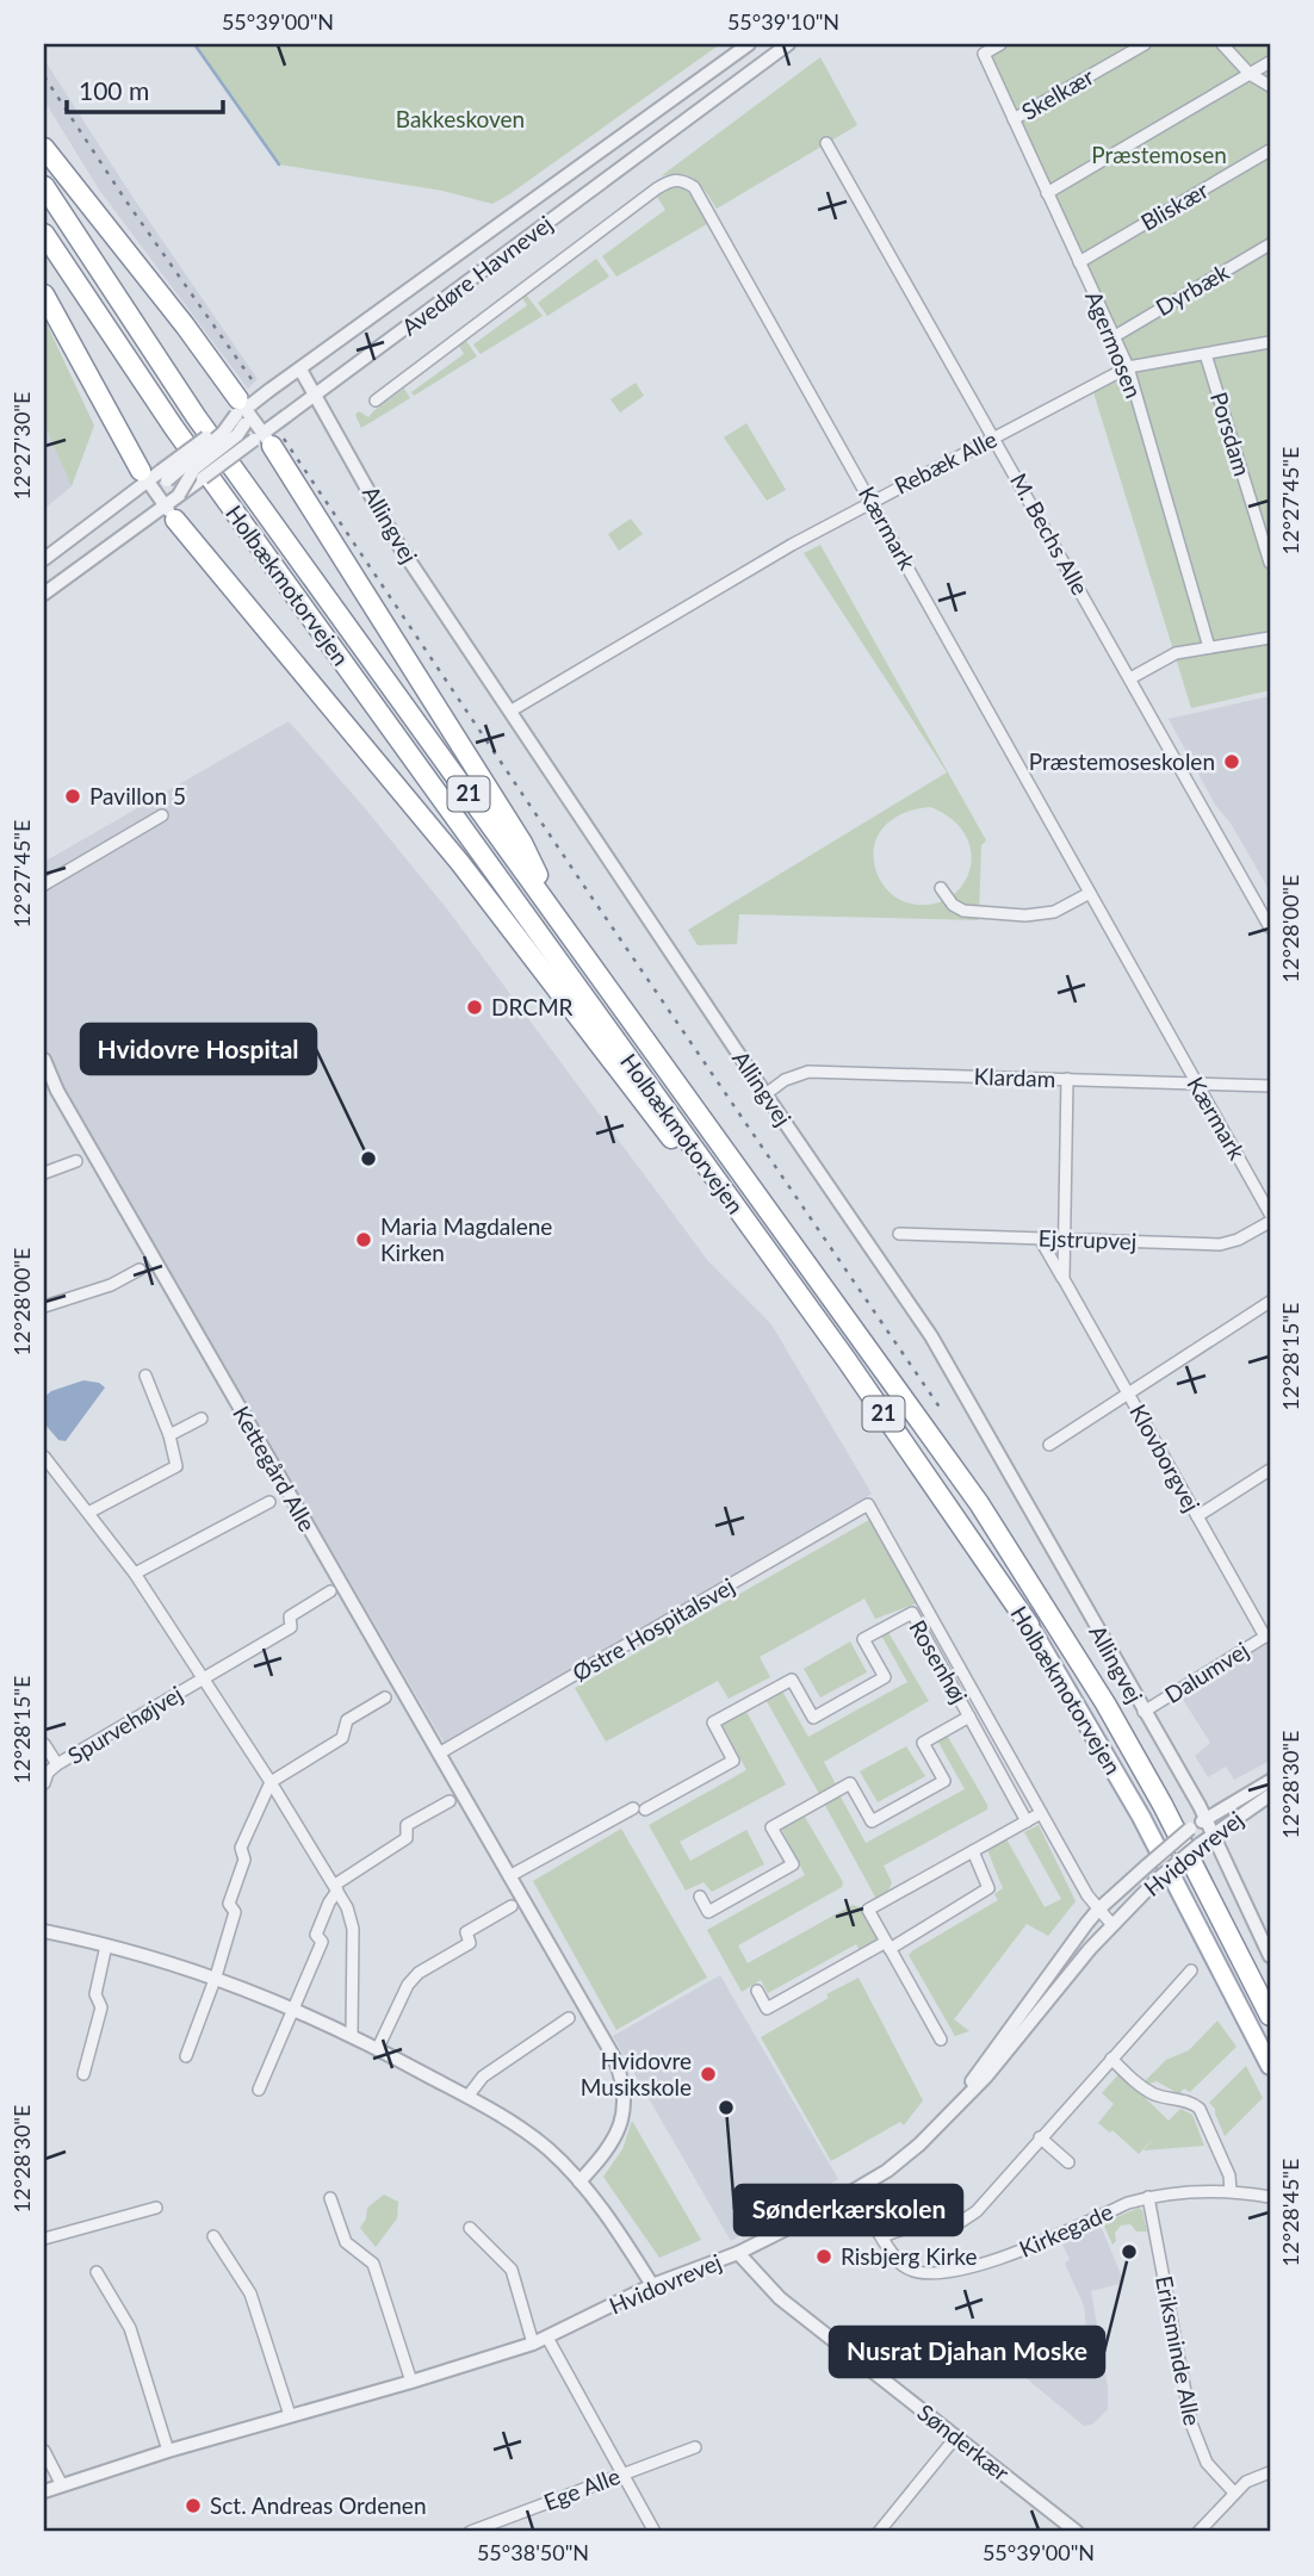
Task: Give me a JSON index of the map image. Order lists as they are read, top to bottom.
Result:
{
  "streets": {
    "highway": ["Holbækmotorvejen", "21"],
    "street": [
      "Skelkær",
      "Bliskær",
      "Avedøre Havnevej",
      "Dyrbæk",
      "Agermosen",
      "Porsdam",
      "Rebæk Alle",
      "Allingvej",
      "Kærmark",
      "M. Bechs Alle",
      "Klardam",
      "Ejstrupvej",
      "Klovborgvej",
      "Kettegård Alle",
      "Østre Hospitalsvej",
      "Rosenhøj",
      "Dalumvej",
      "Spurvehøjvej",
      "Hvidovrevej",
      "Kirkegade",
      "Eriksminde Alle",
      "Sønderkær",
      "Ege Alle"
    ]
  },
  "crossings": [
    ["Skelkær", "Agermosen"],
    ["Bliskær", "Agermosen"],
    ["Avedøre Havnevej", "Allingvej"],
    ["Dyrbæk", "Agermosen"],
    ["Agermosen", "Rebæk Alle"],
    ["Porsdam", "Rebæk Alle"],
    ["Rebæk Alle", "Allingvej"],
    ["Rebæk Alle", "Kærmark"],
    ["Rebæk Alle", "M. Bechs Alle"],
    ["Allingvej", "Klardam"],
    ["Allingvej", "Dalumvej"],
    ["Allingvej", "Hvidovrevej"],
    ["Kærmark", "Klardam"],
    ["Klardam", "Klovborgvej"],
    ["Ejstrupvej", "Klovborgvej"],
    ["Klovborgvej", "Dalumvej"],
    ["Kettegård Alle", "Østre Hospitalsvej"],
    ["Østre Hospitalsvej", "Rosenhøj"],
    ["Rosenhøj", "Hvidovrevej"],
    ["Hvidovrevej", "Kirkegade"],
    ["Hvidovrevej", "Sønderkær"],
    ["Kirkegade", "Eriksminde Alle"]
  ],
  "parks": ["Bakkeskoven", "Præstemosen"],
  "places": [
    "Præstemoseskolen",
    "Pavillon 5",
    "DRCMR",
    "Hvidovre Hospital",
    "Maria Magdalene Kirken",
    "Hvidovre Musikskole",
    "Sønderkærskolen",
    "Nusrat Djahan Moske",
    "Risbjerg Kirke",
    "Sct. Andreas Ordenen"
  ],
  "scale_bar": "100 m",
  "coordinates": [
    "55°39'00\"N",
    "55°39'10\"N",
    "12°27'30\"E",
    "12°27'45\"E",
    "12°28'00\"E",
    "12°28'15\"E",
    "12°28'30\"E",
    "12°28'45\"E",
    "55°38'50\"N"
  ]
}
